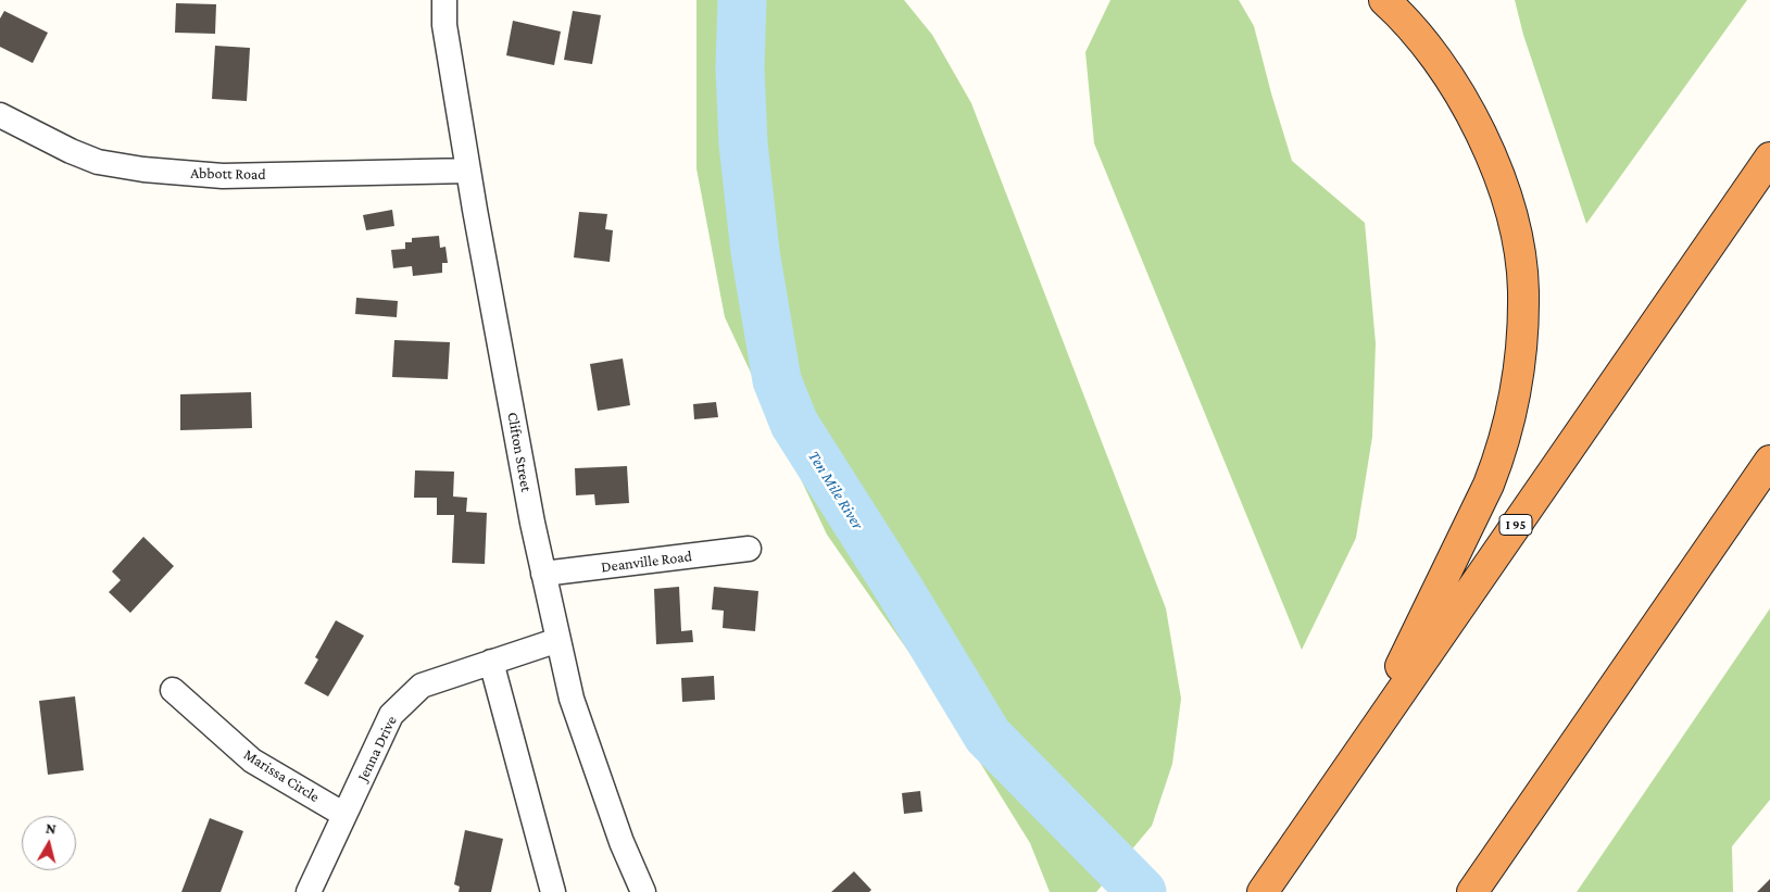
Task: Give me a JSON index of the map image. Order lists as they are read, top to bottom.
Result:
{
  "streets": {
    "highway": ["I 95"],
    "street": [
      "Abbott Road",
      "Clifton Street",
      "Deanville Road",
      "Jenna Drive",
      "Marissa Circle"
    ]
  },
  "crossings": [
    ["Abbott Road", "Clifton Street"],
    ["Clifton Street", "Deanville Road"],
    ["Clifton Street", "Jenna Drive"],
    ["Jenna Drive", "Marissa Circle"]
  ],
  "water": ["Ten Mile River"],
  "north": "top"
}
